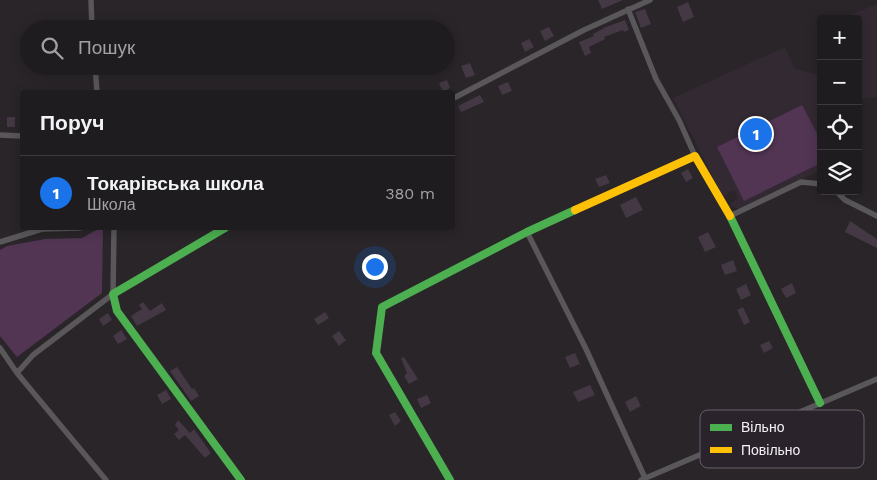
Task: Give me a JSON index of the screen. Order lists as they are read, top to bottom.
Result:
{
  "legend": ["Вільно", "Повільно"],
  "page": {
    "map_buttons": ["+", "−"],
    "search": "Пошук",
    "heading": "Поруч",
    "pins": "1",
    "list": [
      {
        "mark": "1",
        "name": "Токарівська школа",
        "note": "Школа",
        "value": "380 m"
      }
    ]
  }
}
